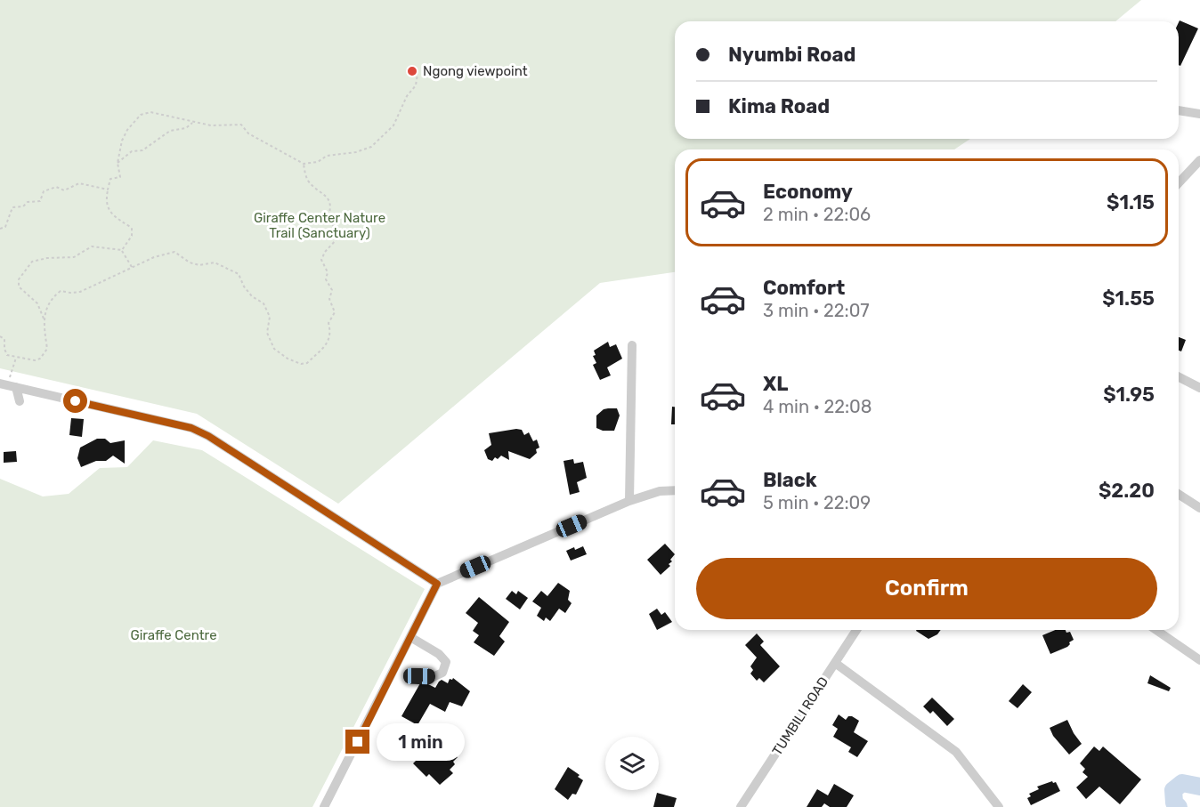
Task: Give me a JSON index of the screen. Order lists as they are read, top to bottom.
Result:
{
  "streets": {
    "street": ["TUMBILI ROAD"]
  },
  "parks": ["Giraffe Center Nature Trail (Sanctuary)", "Giraffe Centre"],
  "places": ["Ngong viewpoint"],
  "page": {
    "banner": ["Nyumbi Road", "Kima Road"],
    "list": [
      {
        "name": "Economy",
        "note": "2 min · 22:06",
        "value": "$1.15"
      },
      {
        "name": "Comfort",
        "note": "3 min · 22:07",
        "value": "$1.55"
      },
      {
        "name": "XL",
        "note": "4 min · 22:08",
        "value": "$1.95"
      },
      {
        "name": "Black",
        "note": "5 min · 22:09",
        "value": "$2.20"
      }
    ],
    "buttons": "Confirm",
    "bubble": "1 min"
  }
}
